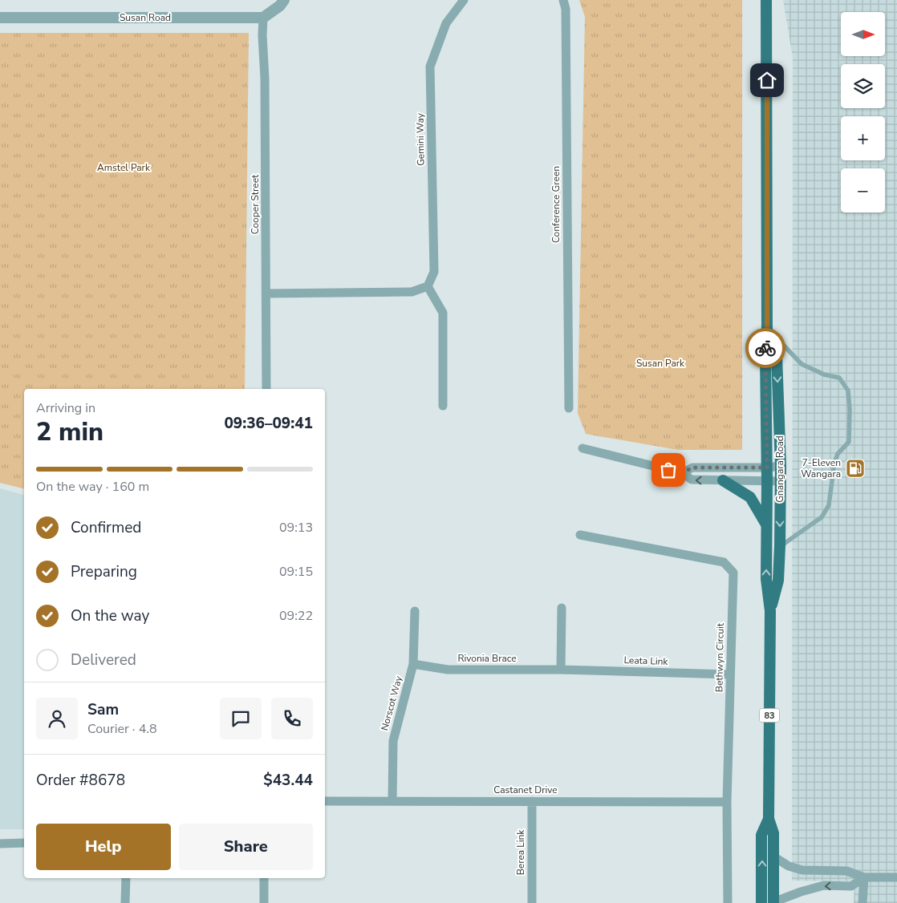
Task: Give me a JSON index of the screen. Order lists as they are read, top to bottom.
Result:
{
  "streets": {
    "main road": ["Gnangara Road", "83"],
    "street": [
      "Susan Road",
      "Gemini Way",
      "Cooper Street",
      "Conference Green",
      "Bethwyn Circuit",
      "Rivonia Brace",
      "Leata Link",
      "Norscot Way",
      "Castanet Drive",
      "Berea Link"
    ]
  },
  "crossings": [
    ["Susan Road", "Cooper Street"],
    ["Bethwyn Circuit", "Leata Link"],
    ["Bethwyn Circuit", "Castanet Drive"],
    ["Rivonia Brace", "Leata Link"],
    ["Rivonia Brace", "Norscot Way"],
    ["Norscot Way", "Castanet Drive"],
    ["Castanet Drive", "Berea Link"]
  ],
  "parks": ["Amstel Park", "Susan Park"],
  "places": {
    "fuel station": ["7-Eleven Wangara"]
  },
  "north": "right",
  "page": {
    "map_buttons": ["+", "−"],
    "heading": ["2 min", "Arriving in", "09:36–09:41"],
    "panel": [
      "Sam",
      "Courier · 4.8",
      "Order #8678",
      "$43.44"
    ],
    "bar": "On the way · 160 m",
    "list": [
      ["Confirmed", "09:13"],
      ["Preparing", "09:15"],
      ["On the way", "09:22"],
      "Delivered"
    ],
    "buttons": ["Help", "Share"]
  }
}
